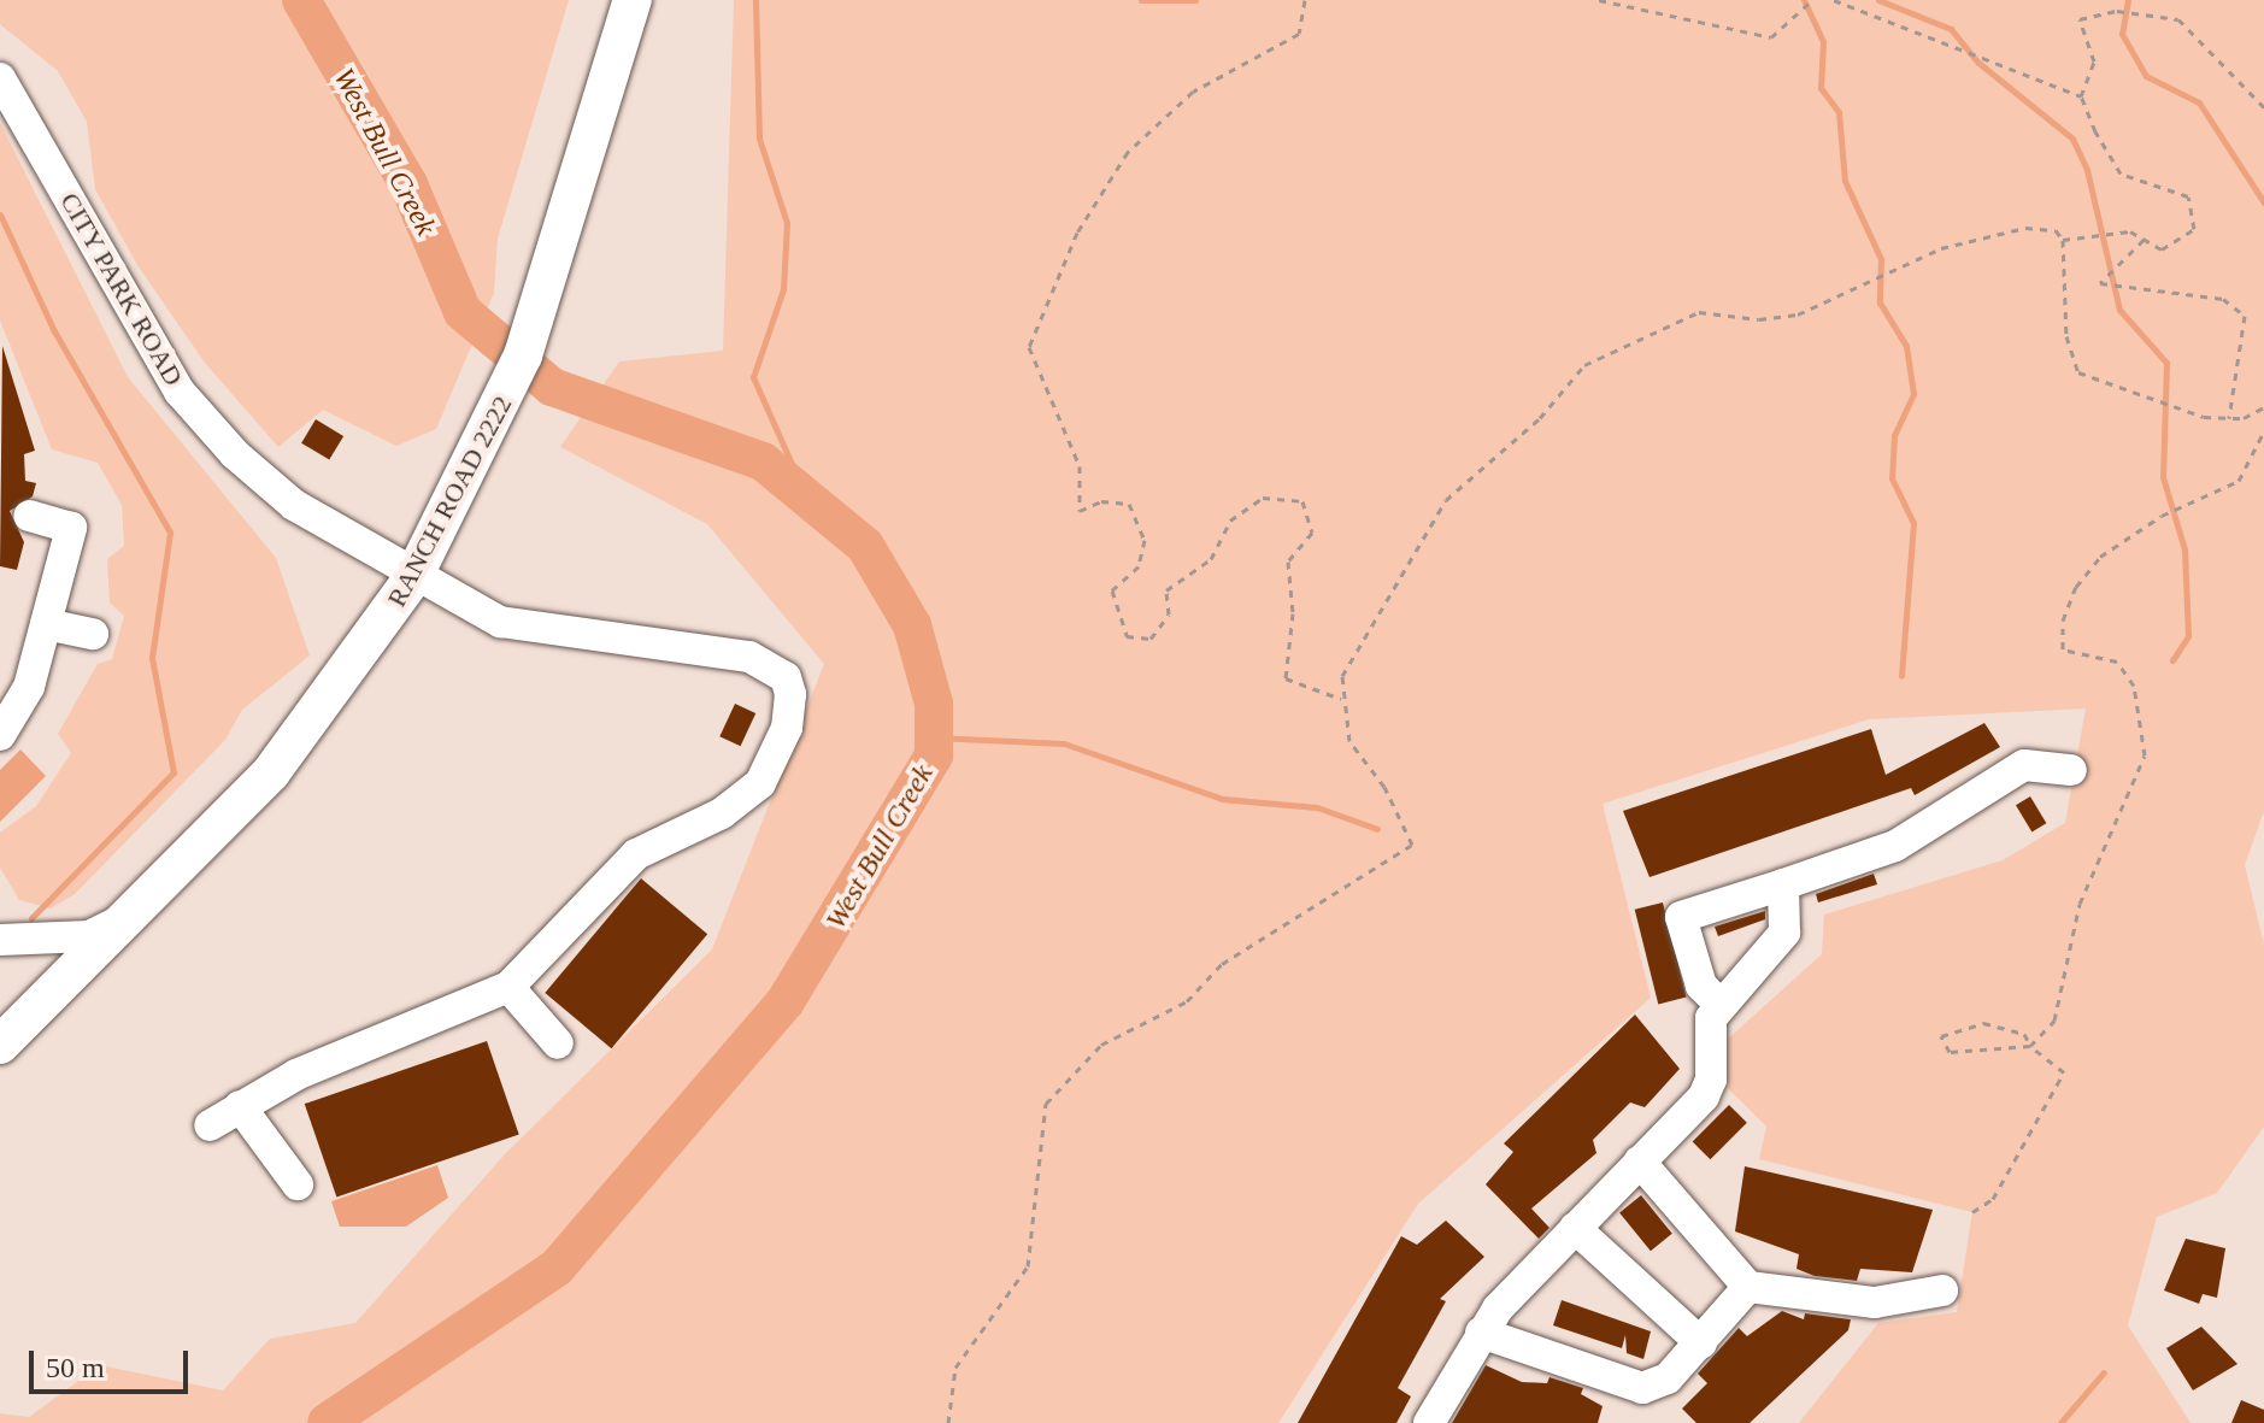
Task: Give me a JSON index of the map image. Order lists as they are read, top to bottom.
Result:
{
  "streets": {
    "main road": ["RANCH ROAD 2222"],
    "street": ["CITY PARK ROAD"]
  },
  "crossings": [
    ["CITY PARK ROAD", "RANCH ROAD 2222"]
  ],
  "water": ["West Bull Creek"],
  "scale_bar": "50 m"
}
